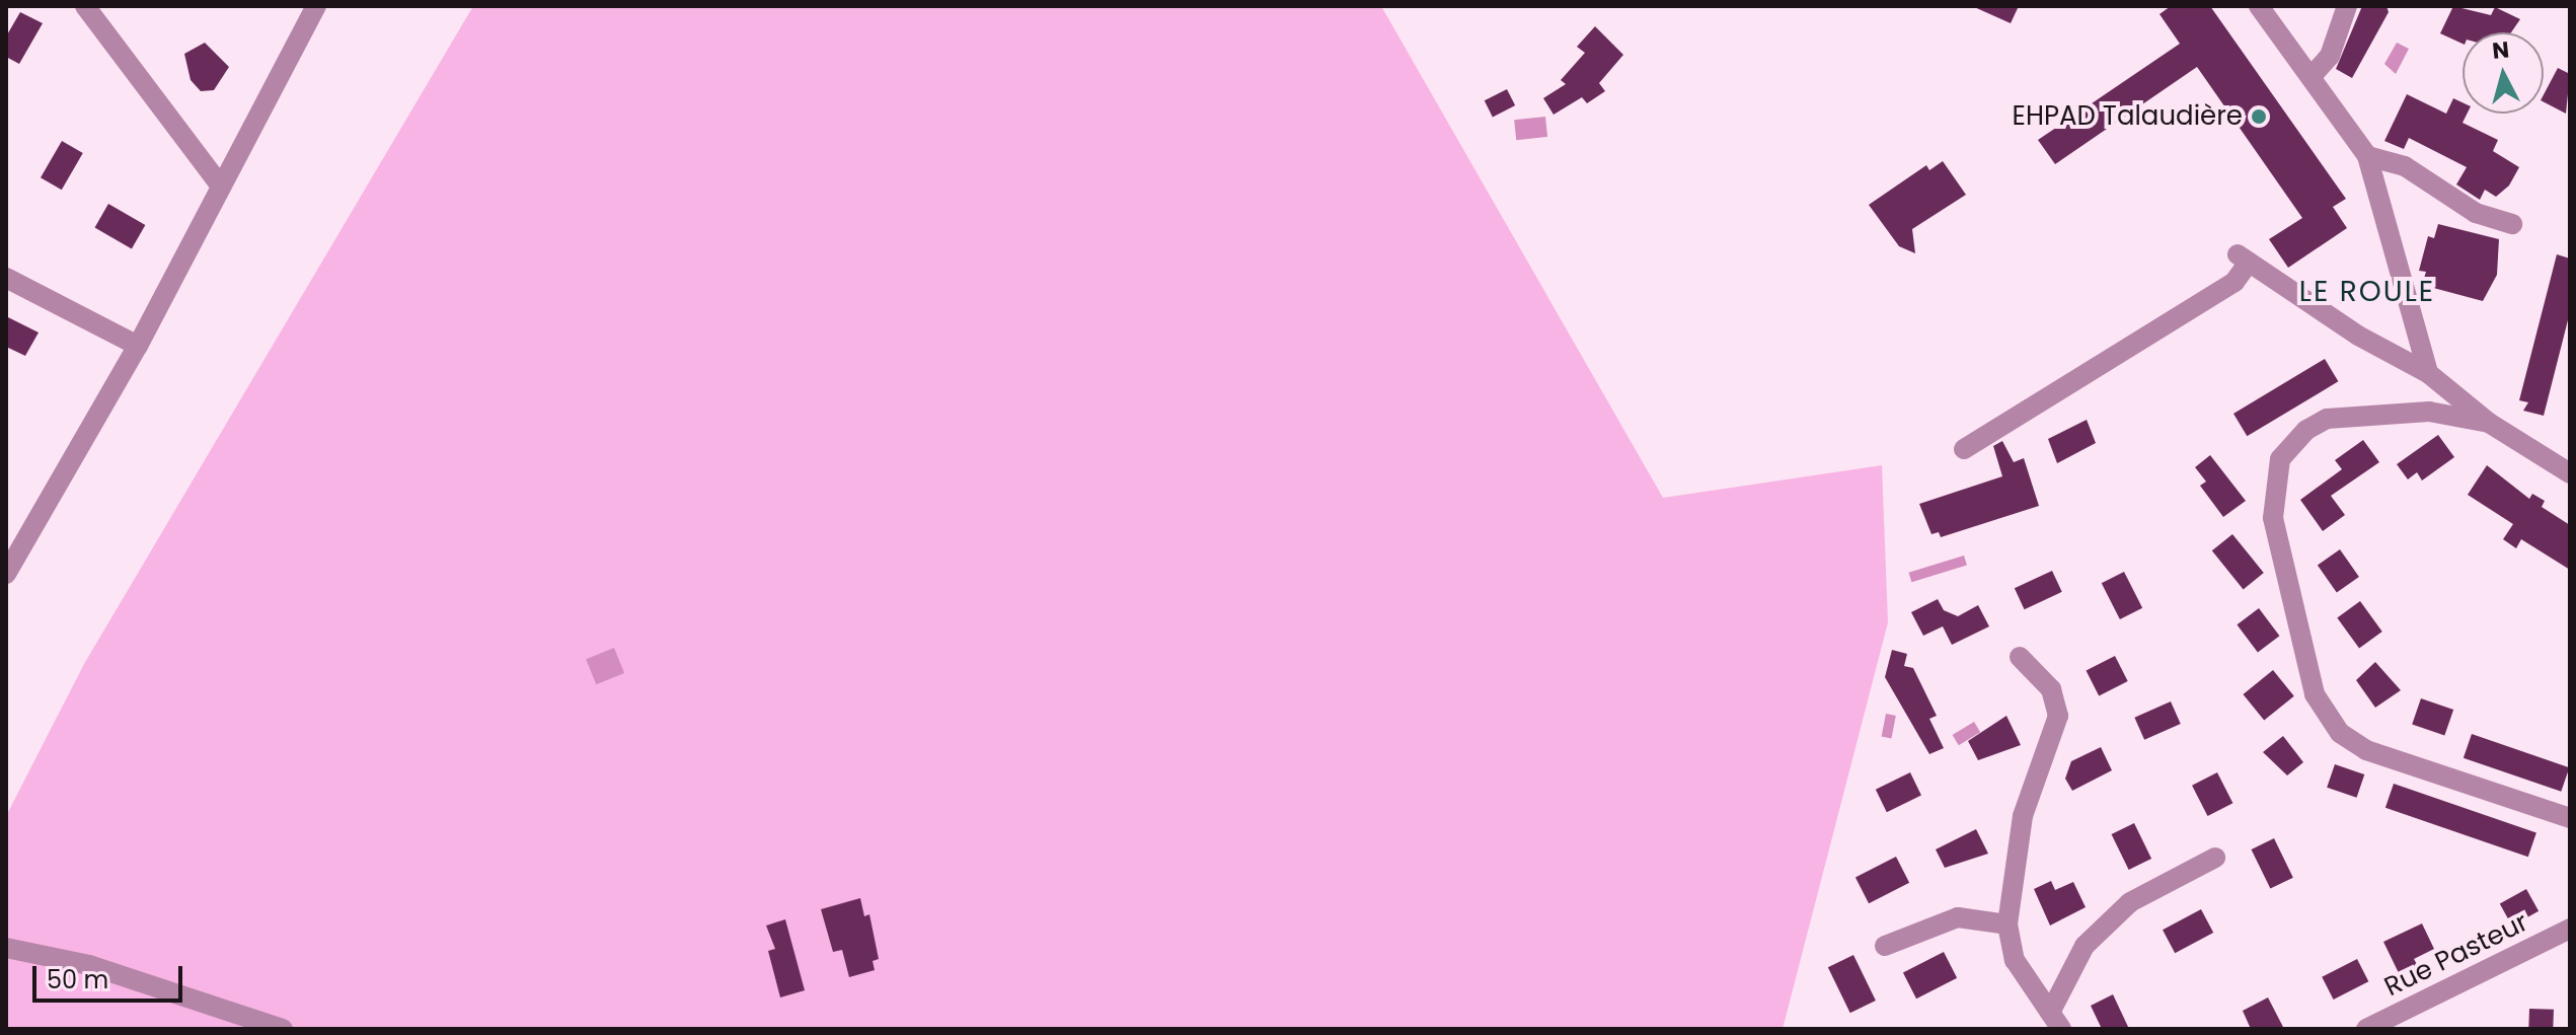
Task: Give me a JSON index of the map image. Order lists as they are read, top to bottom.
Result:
{
  "streets": {
    "street": ["Rue Pasteur"]
  },
  "districts": ["LE ROULE"],
  "places": ["EHPAD Talaudière"],
  "scale_bar": "50 m",
  "north": "top"
}
